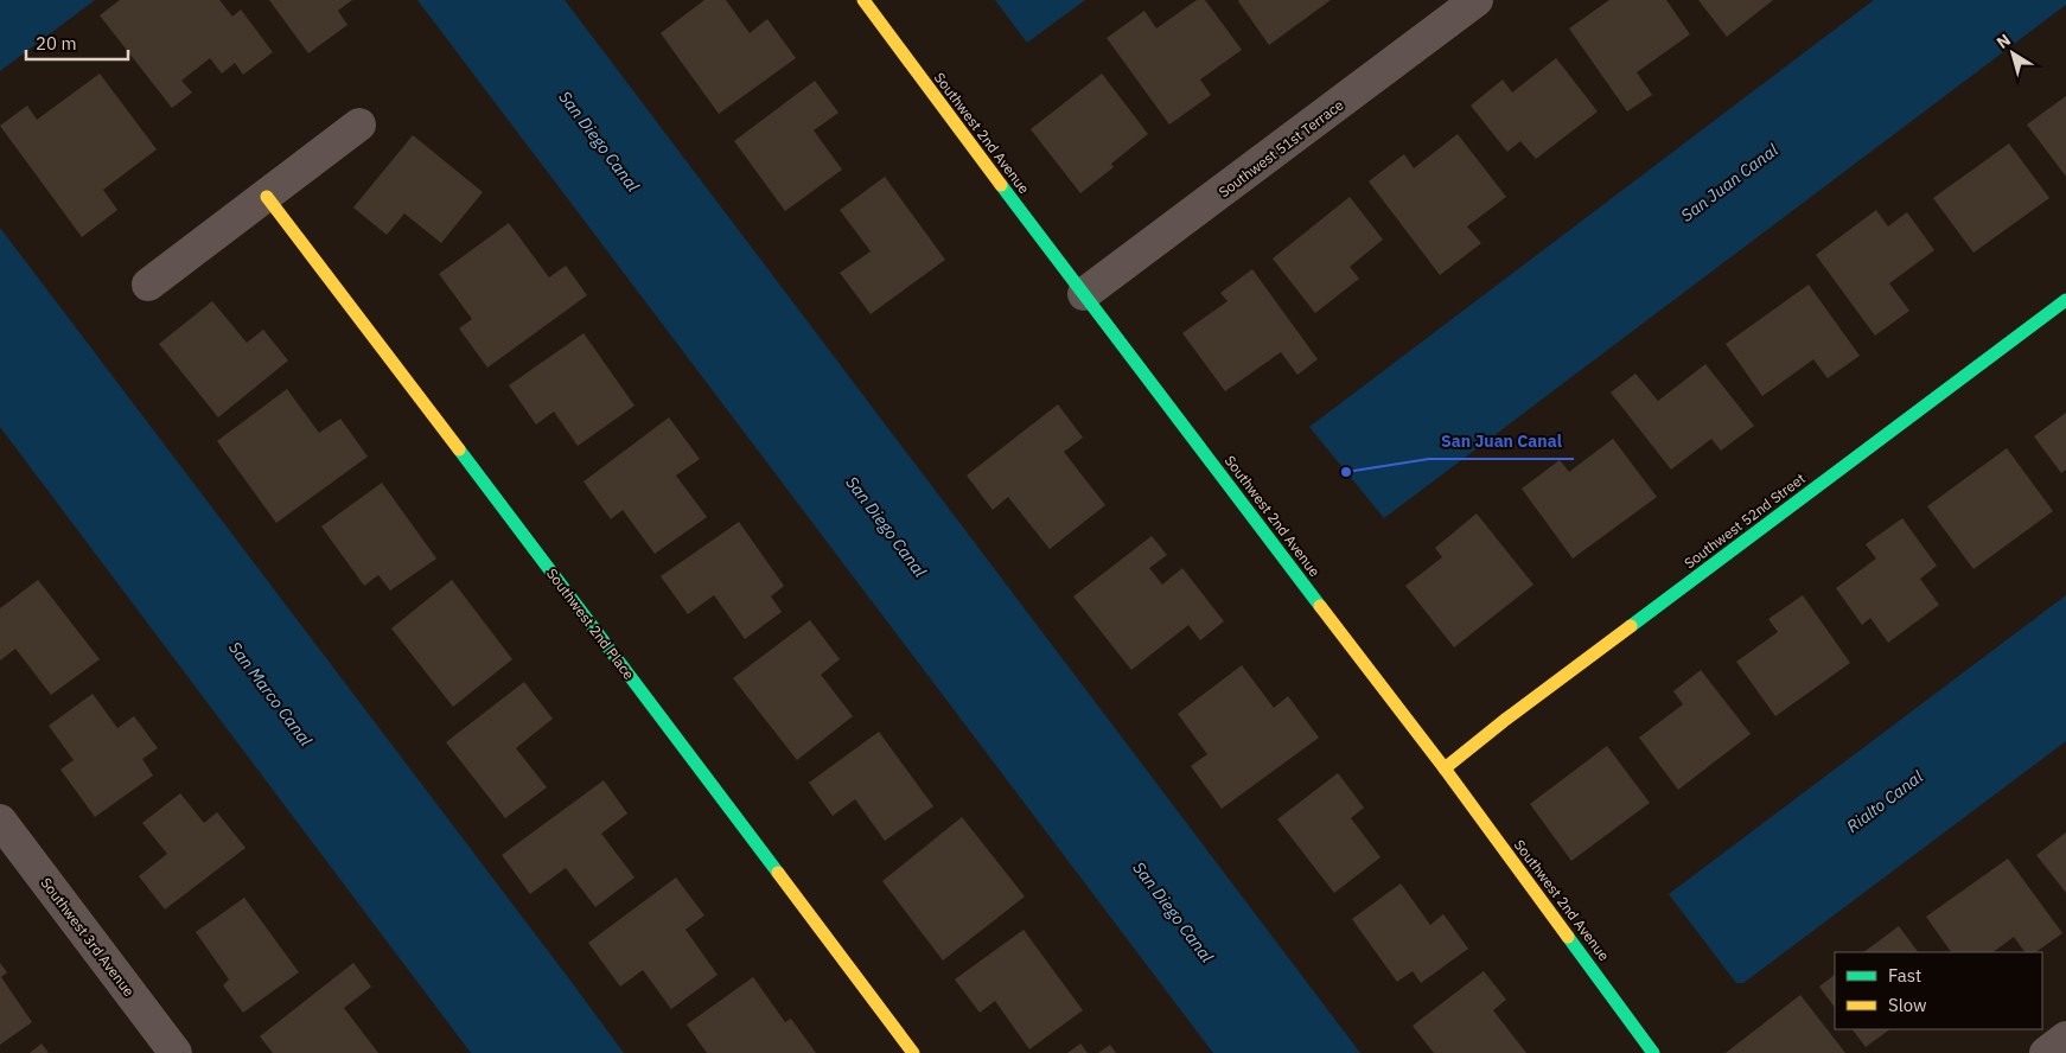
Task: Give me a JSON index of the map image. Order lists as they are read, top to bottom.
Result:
{
  "streets": {
    "street": [
      "Southwest 2nd Avenue",
      "Southwest 51st Terrace",
      "Southwest 52nd Street",
      "Southwest 2nd Place",
      "Southwest 3rd Avenue"
    ]
  },
  "crossings": [
    ["Southwest 2nd Avenue", "Southwest 51st Terrace"],
    ["Southwest 2nd Avenue", "Southwest 52nd Street"]
  ],
  "water": [
    "San Diego Canal",
    "San Juan Canal",
    "San Marco Canal",
    "Rialto Canal"
  ],
  "places": ["San Juan Canal"],
  "legend": ["Fast", "Slow"],
  "scale_bar": "20 m",
  "north": "top left"
}
